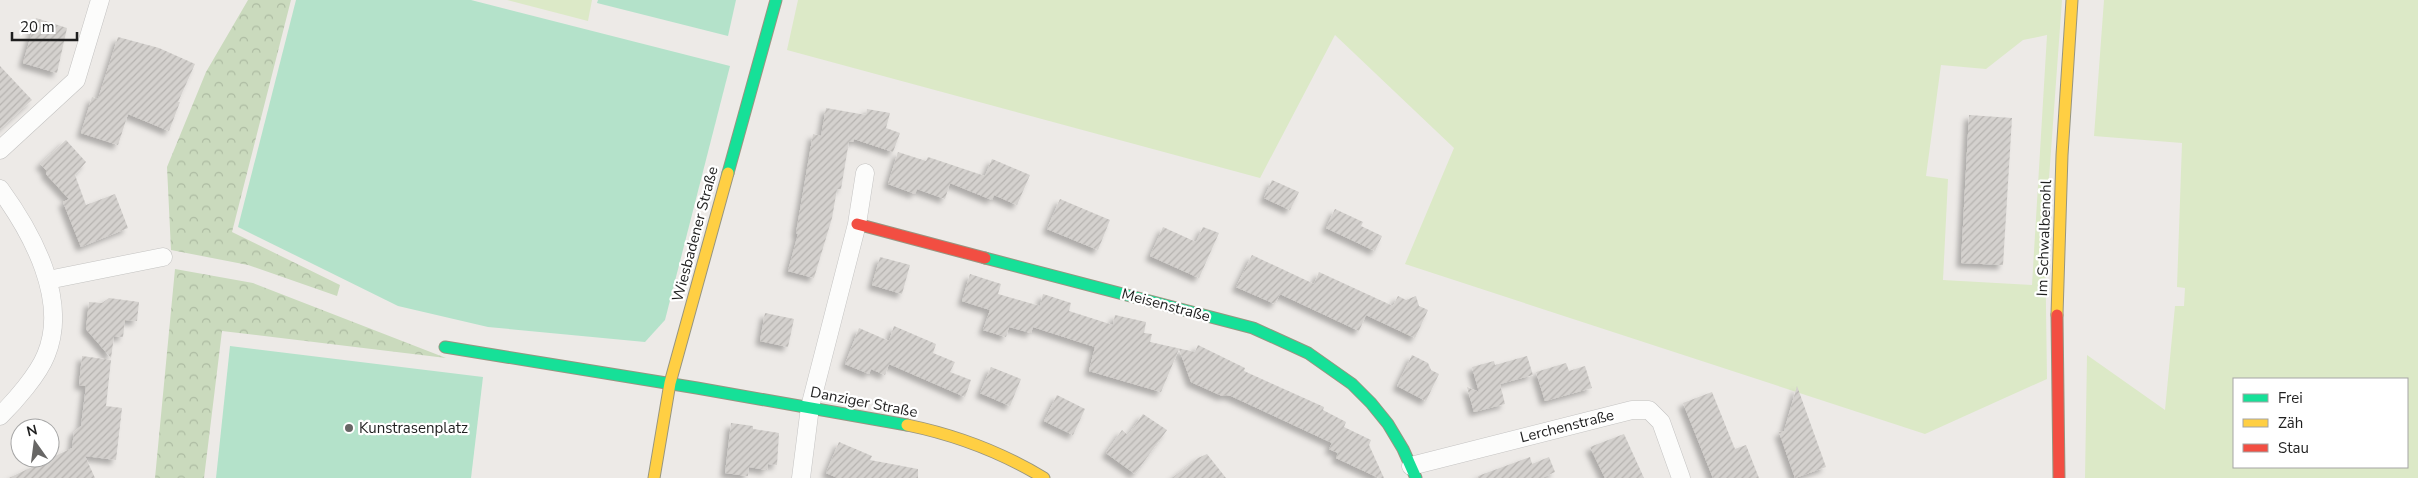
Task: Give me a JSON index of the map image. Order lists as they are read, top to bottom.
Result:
{
  "streets": {
    "street": [
      "Wiesbadener Straße",
      "Im Schwalbenohl",
      "Meisenstraße",
      "Danziger Straße",
      "Lerchenstraße"
    ]
  },
  "crossings": [
    ["Wiesbadener Straße", "Danziger Straße"],
    ["Meisenstraße", "Lerchenstraße"]
  ],
  "places": ["Kunstrasenplatz"],
  "legend": ["Frei", "Zäh", "Stau"],
  "scale_bar": "20 m",
  "north": "top"
}
